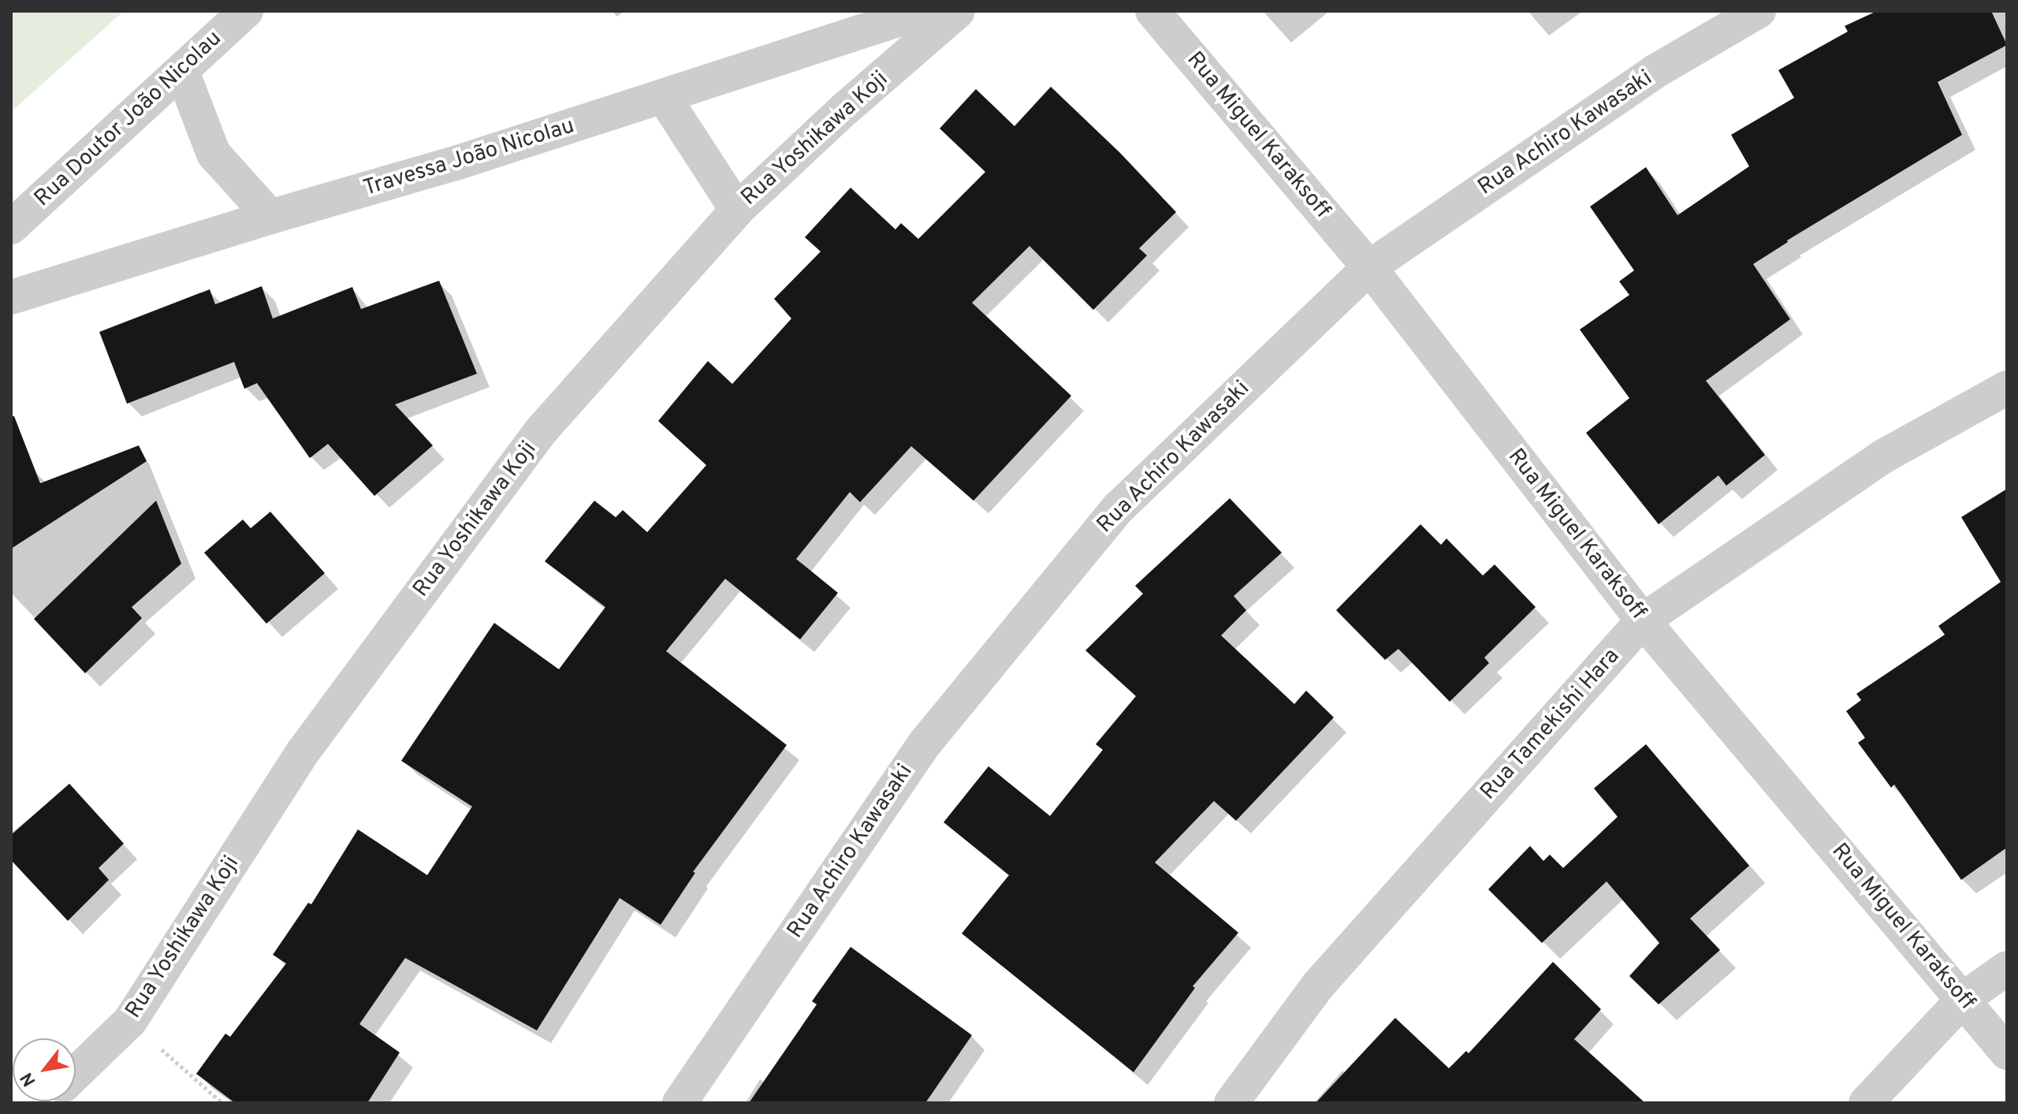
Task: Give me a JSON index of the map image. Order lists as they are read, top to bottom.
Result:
{
  "streets": {
    "street": [
      "Rua Doutor João Nicolau",
      "Rua Achiro Kawasaki",
      "Rua Miguel Karaksoff",
      "Rua Yoshikawa Koji",
      "Travessa João Nicolau",
      "Rua Tamekishi Hara"
    ]
  },
  "crossings": [
    ["Rua Achiro Kawasaki", "Rua Miguel Karaksoff"],
    ["Rua Miguel Karaksoff", "Rua Tamekishi Hara"]
  ],
  "north": "bottom left"
}
